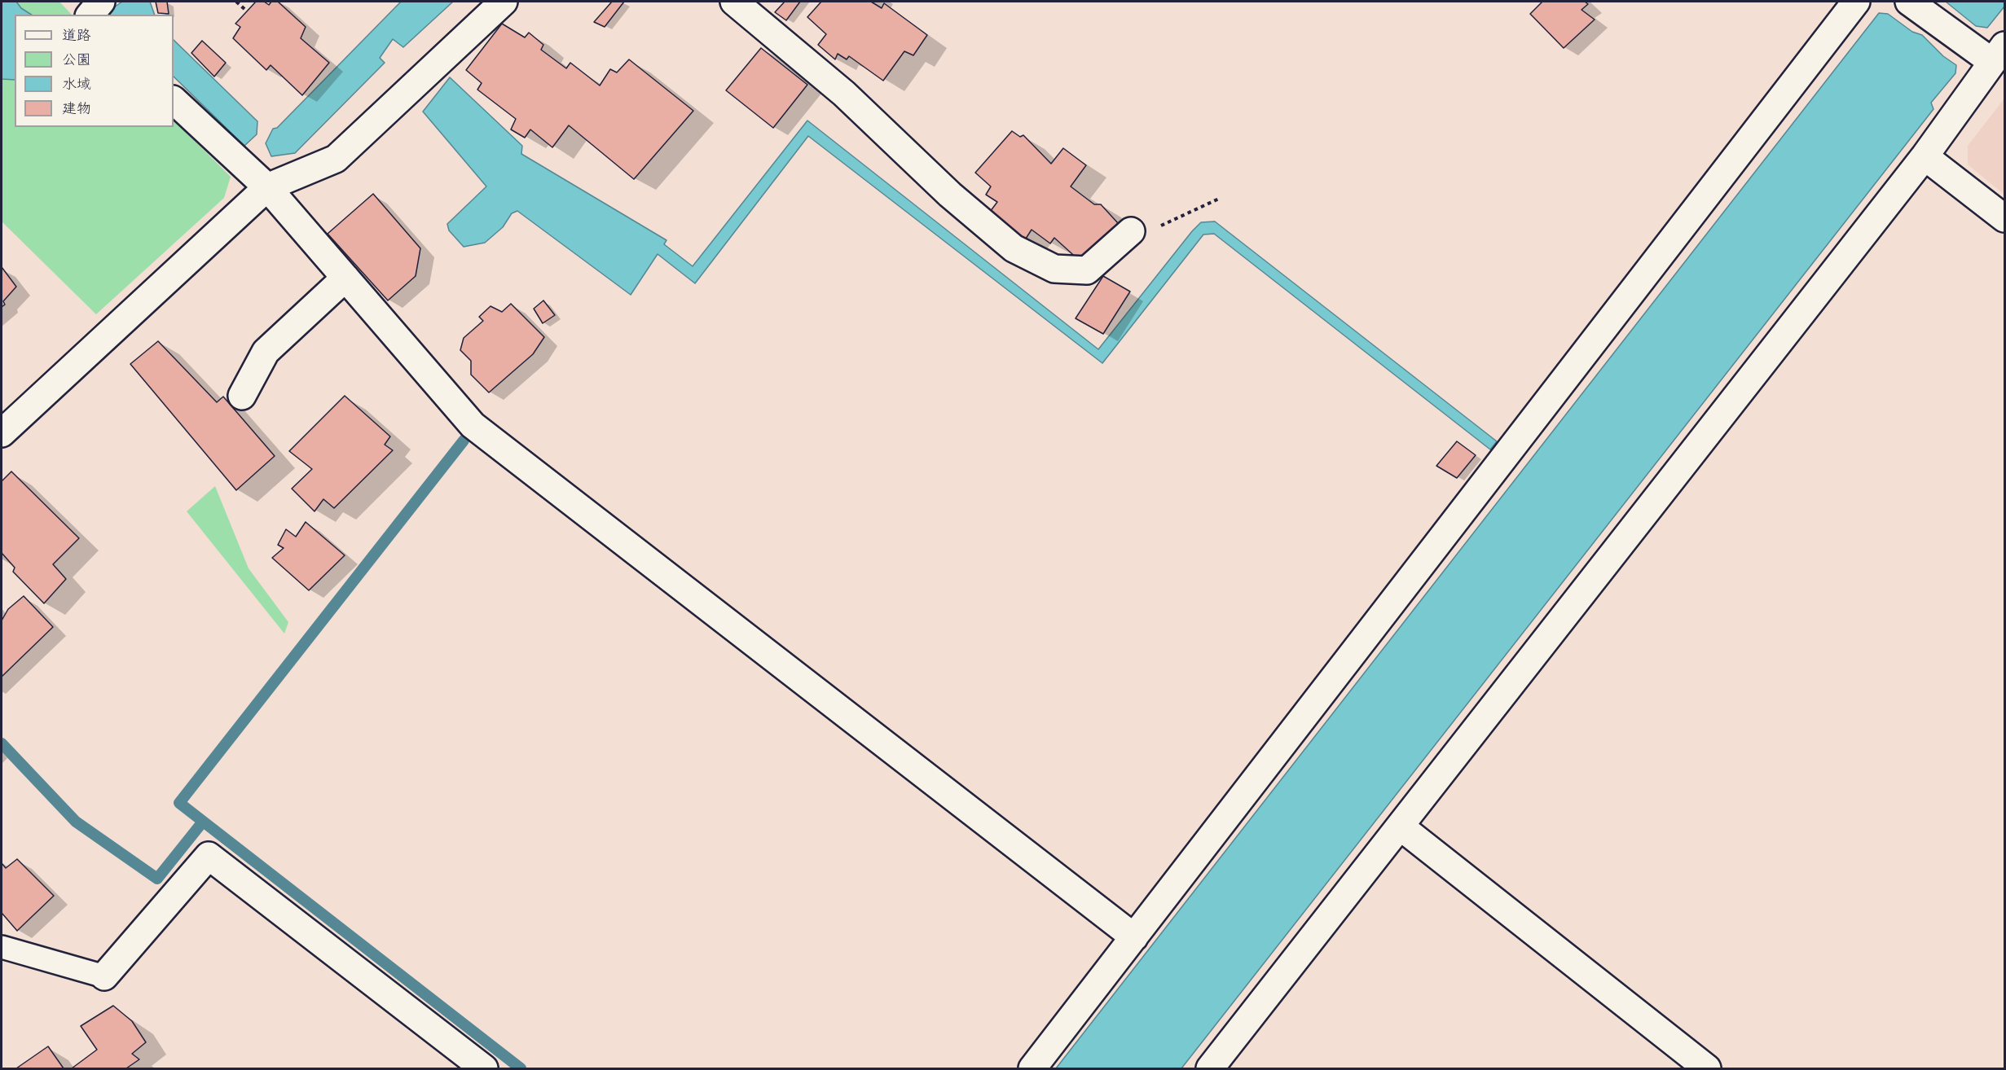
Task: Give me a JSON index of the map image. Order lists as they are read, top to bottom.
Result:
{
  "legend": [
    "道路",
    "公園",
    "水域",
    "建物"
  ]
}
